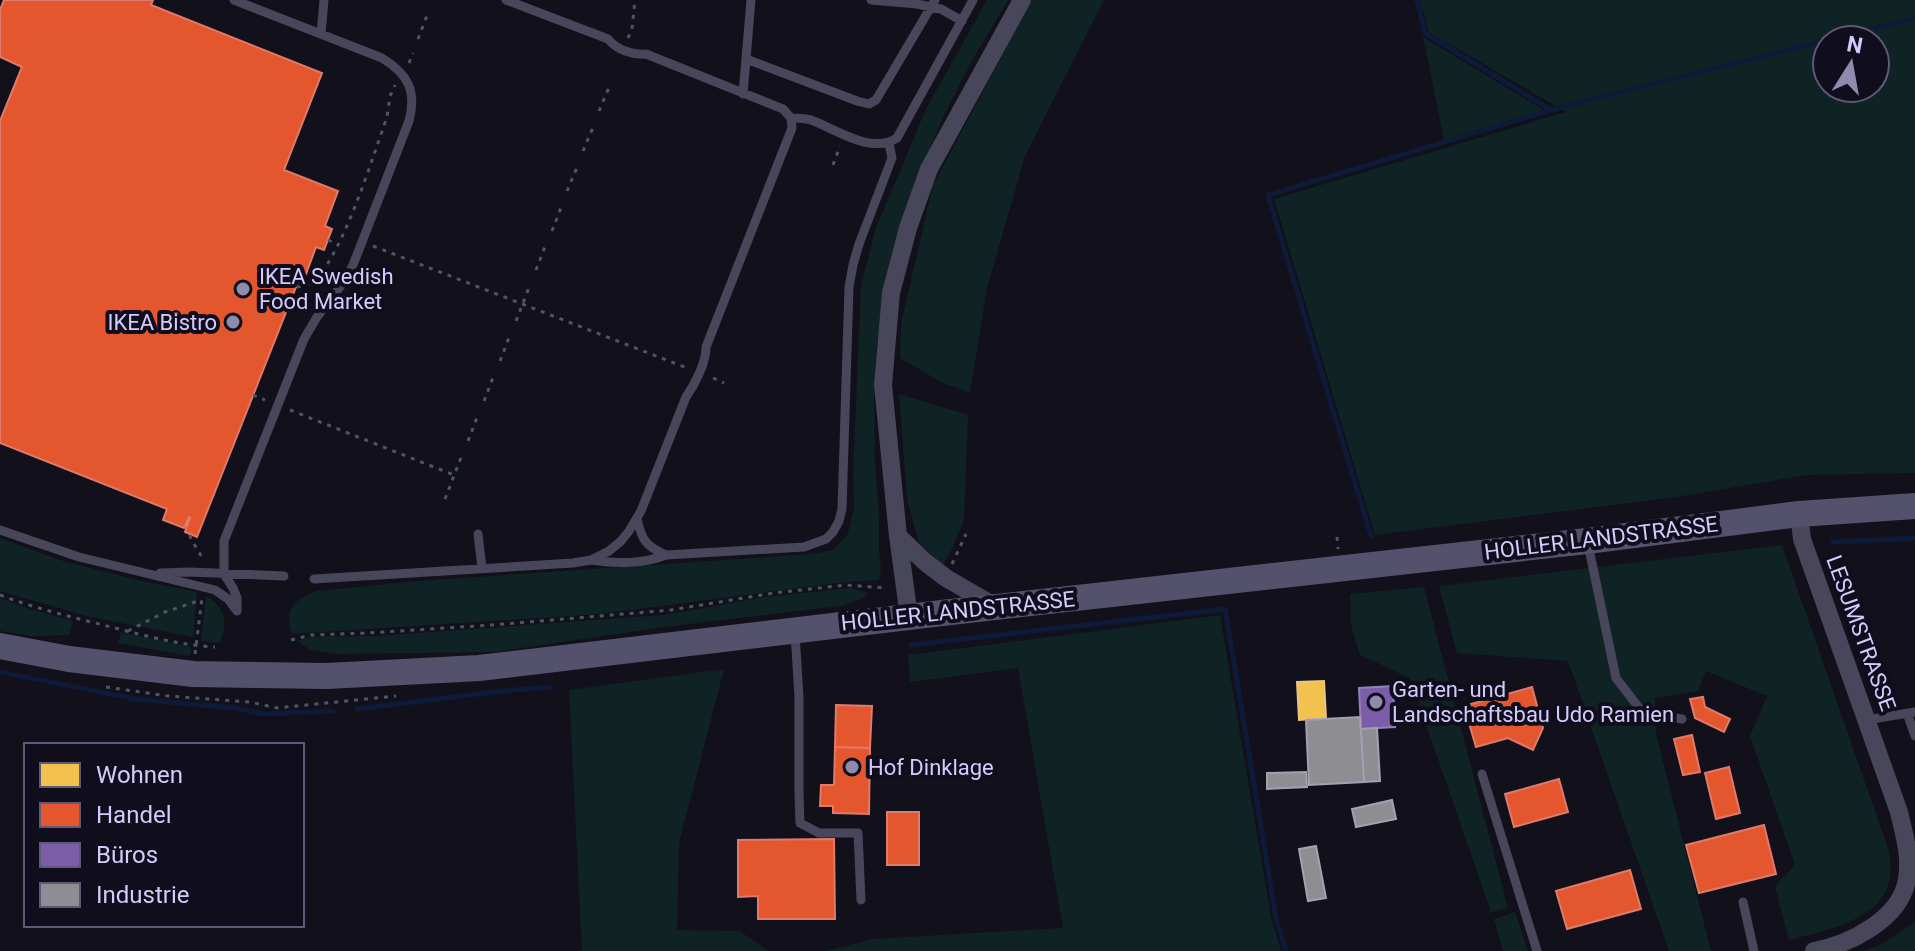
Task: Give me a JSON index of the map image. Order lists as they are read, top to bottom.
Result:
{
  "streets": {
    "main road": ["HOLLER LANDSTRASSE"],
    "street": ["LESUMSTRASSE"]
  },
  "crossings": [
    ["HOLLER LANDSTRASSE", "LESUMSTRASSE"]
  ],
  "places": [
    "IKEA Swedish Food Market",
    "IKEA Bistro",
    "Garten- und Landschaftsbau Udo Ramien",
    "Hof Dinklage"
  ],
  "legend": [
    "Wohnen",
    "Handel",
    "Büros",
    "Industrie"
  ],
  "north": "top"
}
